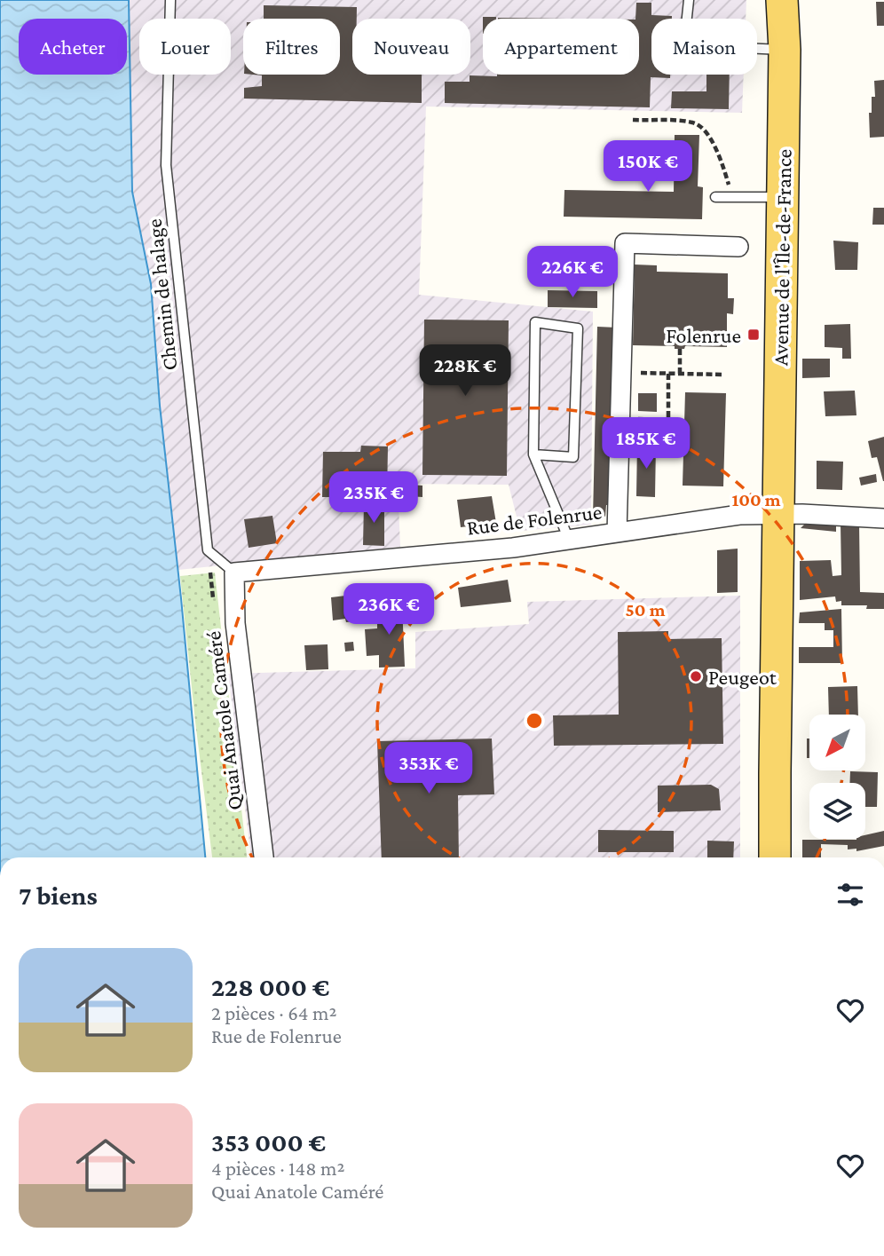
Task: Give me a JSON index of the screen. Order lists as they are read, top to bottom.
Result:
{
  "streets": {
    "main road": ["Avenue de l'Île-de-France"],
    "street": ["Rue de Folenrue", "Quai Anatole Caméré"],
    "lane": ["Chemin de halage"]
  },
  "crossings": [
    ["Avenue de l'Île-de-France", "Rue de Folenrue"],
    ["Chemin de halage", "Rue de Folenrue"],
    ["Chemin de halage", "Quai Anatole Caméré"],
    ["Rue de Folenrue", "Quai Anatole Caméré"]
  ],
  "places": {
    "transit": ["Folenrue"],
    "other": ["Peugeot"]
  },
  "north": "bottom left",
  "page": {
    "chip": [
      "Acheter",
      "Louer",
      "Filtres",
      "Nouveau",
      "Appartement",
      "Maison"
    ],
    "price": [
      "150K €",
      "226K €",
      "228K €",
      "185K €",
      "235K €",
      "236K €",
      "353K €"
    ],
    "heading": "7 biens",
    "list": [
      {
        "name": "228 000 €",
        "note": "2 pièces · 64 m² · Rue de Folenrue"
      },
      {
        "name": "353 000 €",
        "note": "4 pièces · 148 m² · Quai Anatole Caméré"
      }
    ]
  },
  "rings": ["100 m", "50 m"]
}
